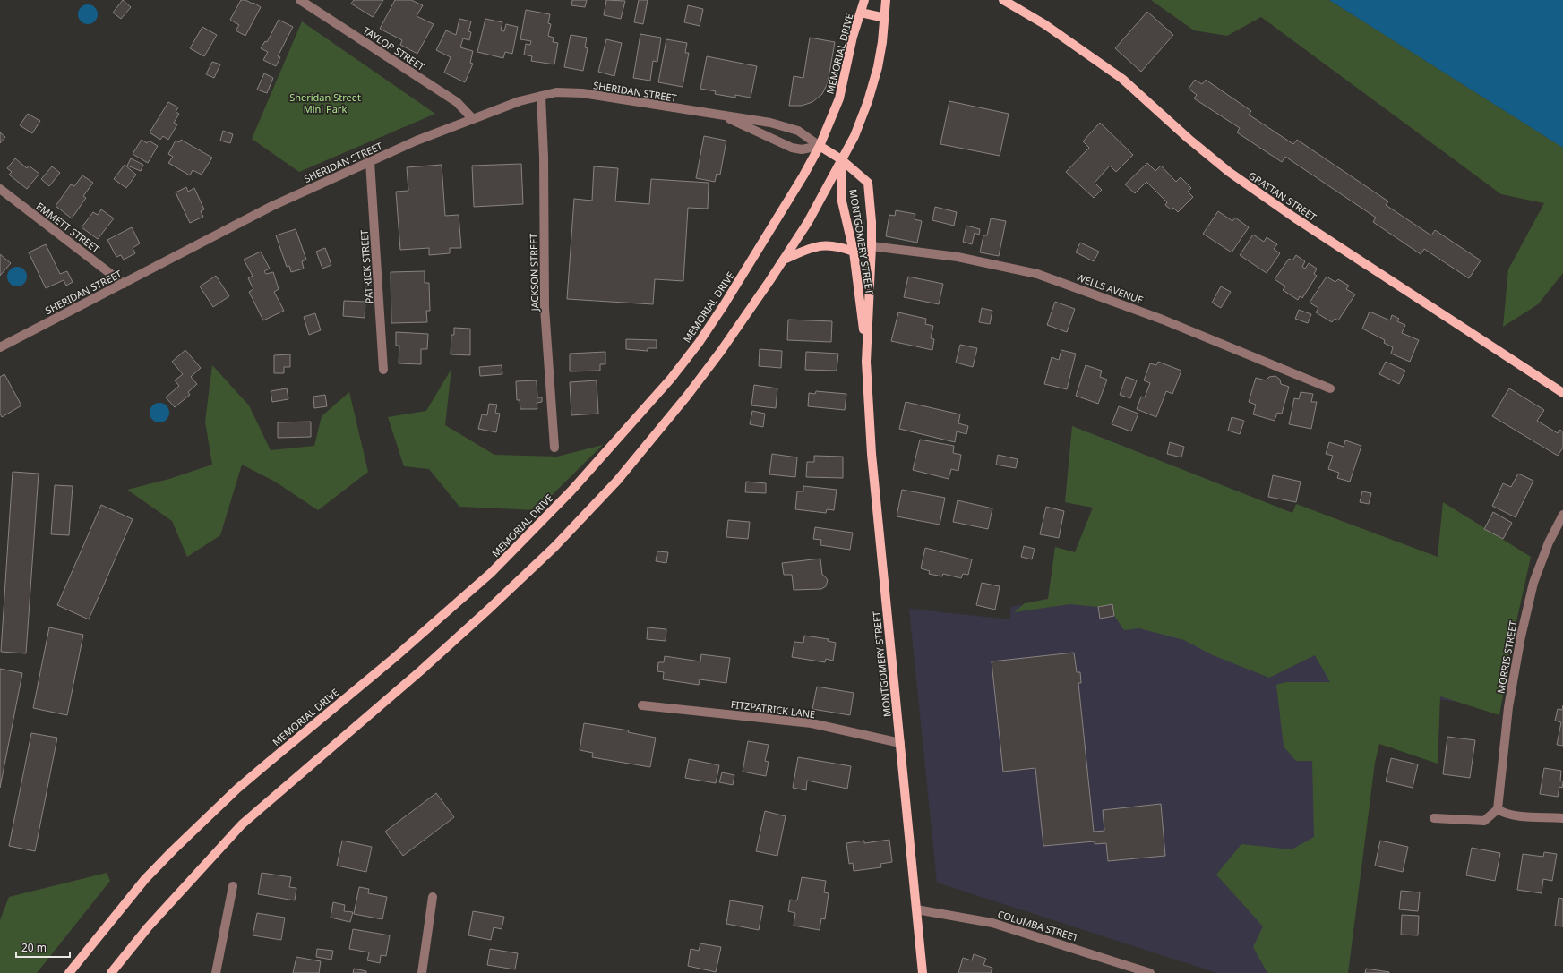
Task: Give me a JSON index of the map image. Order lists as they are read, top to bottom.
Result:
{
  "streets": {
    "main road": ["MEMORIAL DRIVE", "GRATTAN STREET", "MONTGOMERY STREET"],
    "street": [
      "TAYLOR STREET",
      "SHERIDAN STREET",
      "EMMETT STREET",
      "PATRICK STREET",
      "JACKSON STREET",
      "WELLS AVENUE",
      "MORRIS STREET",
      "FITZPATRICK LANE",
      "COLUMBA STREET"
    ]
  },
  "crossings": [
    ["TAYLOR STREET", "SHERIDAN STREET"],
    ["MEMORIAL DRIVE", "SHERIDAN STREET"],
    ["SHERIDAN STREET", "EMMETT STREET"],
    ["SHERIDAN STREET", "PATRICK STREET"],
    ["SHERIDAN STREET", "JACKSON STREET"],
    ["MONTGOMERY STREET", "WELLS AVENUE"],
    ["MONTGOMERY STREET", "FITZPATRICK LANE"],
    ["MONTGOMERY STREET", "COLUMBA STREET"]
  ],
  "parks": ["Sheridan Street Mini Park"],
  "scale_bar": "20 m"
}
